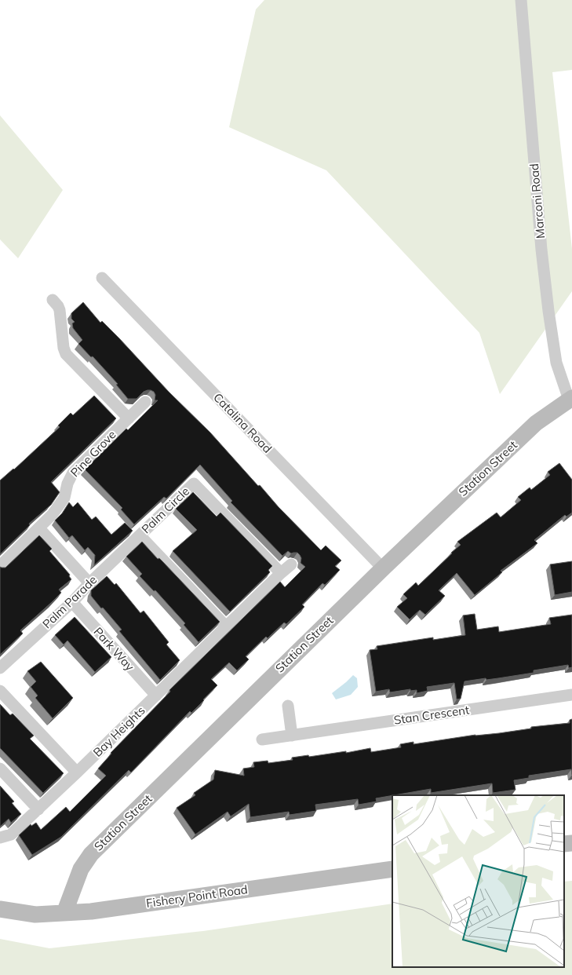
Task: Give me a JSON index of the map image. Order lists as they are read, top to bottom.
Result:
{
  "streets": {
    "street": [
      "Marconi Road",
      "Catalina Road",
      "Pine Grove",
      "Station Street",
      "Palm Circle",
      "Palm Parade",
      "Park Way",
      "Stan Crescent",
      "Bay Heights",
      "Fishery Point Road"
    ]
  },
  "crossings": [
    ["Marconi Road", "Station Street"],
    ["Catalina Road", "Station Street"],
    ["Station Street", "Fishery Point Road"],
    ["Palm Circle", "Palm Parade"],
    ["Palm Circle", "Bay Heights"],
    ["Palm Parade", "Park Way"],
    ["Park Way", "Bay Heights"]
  ]
}
